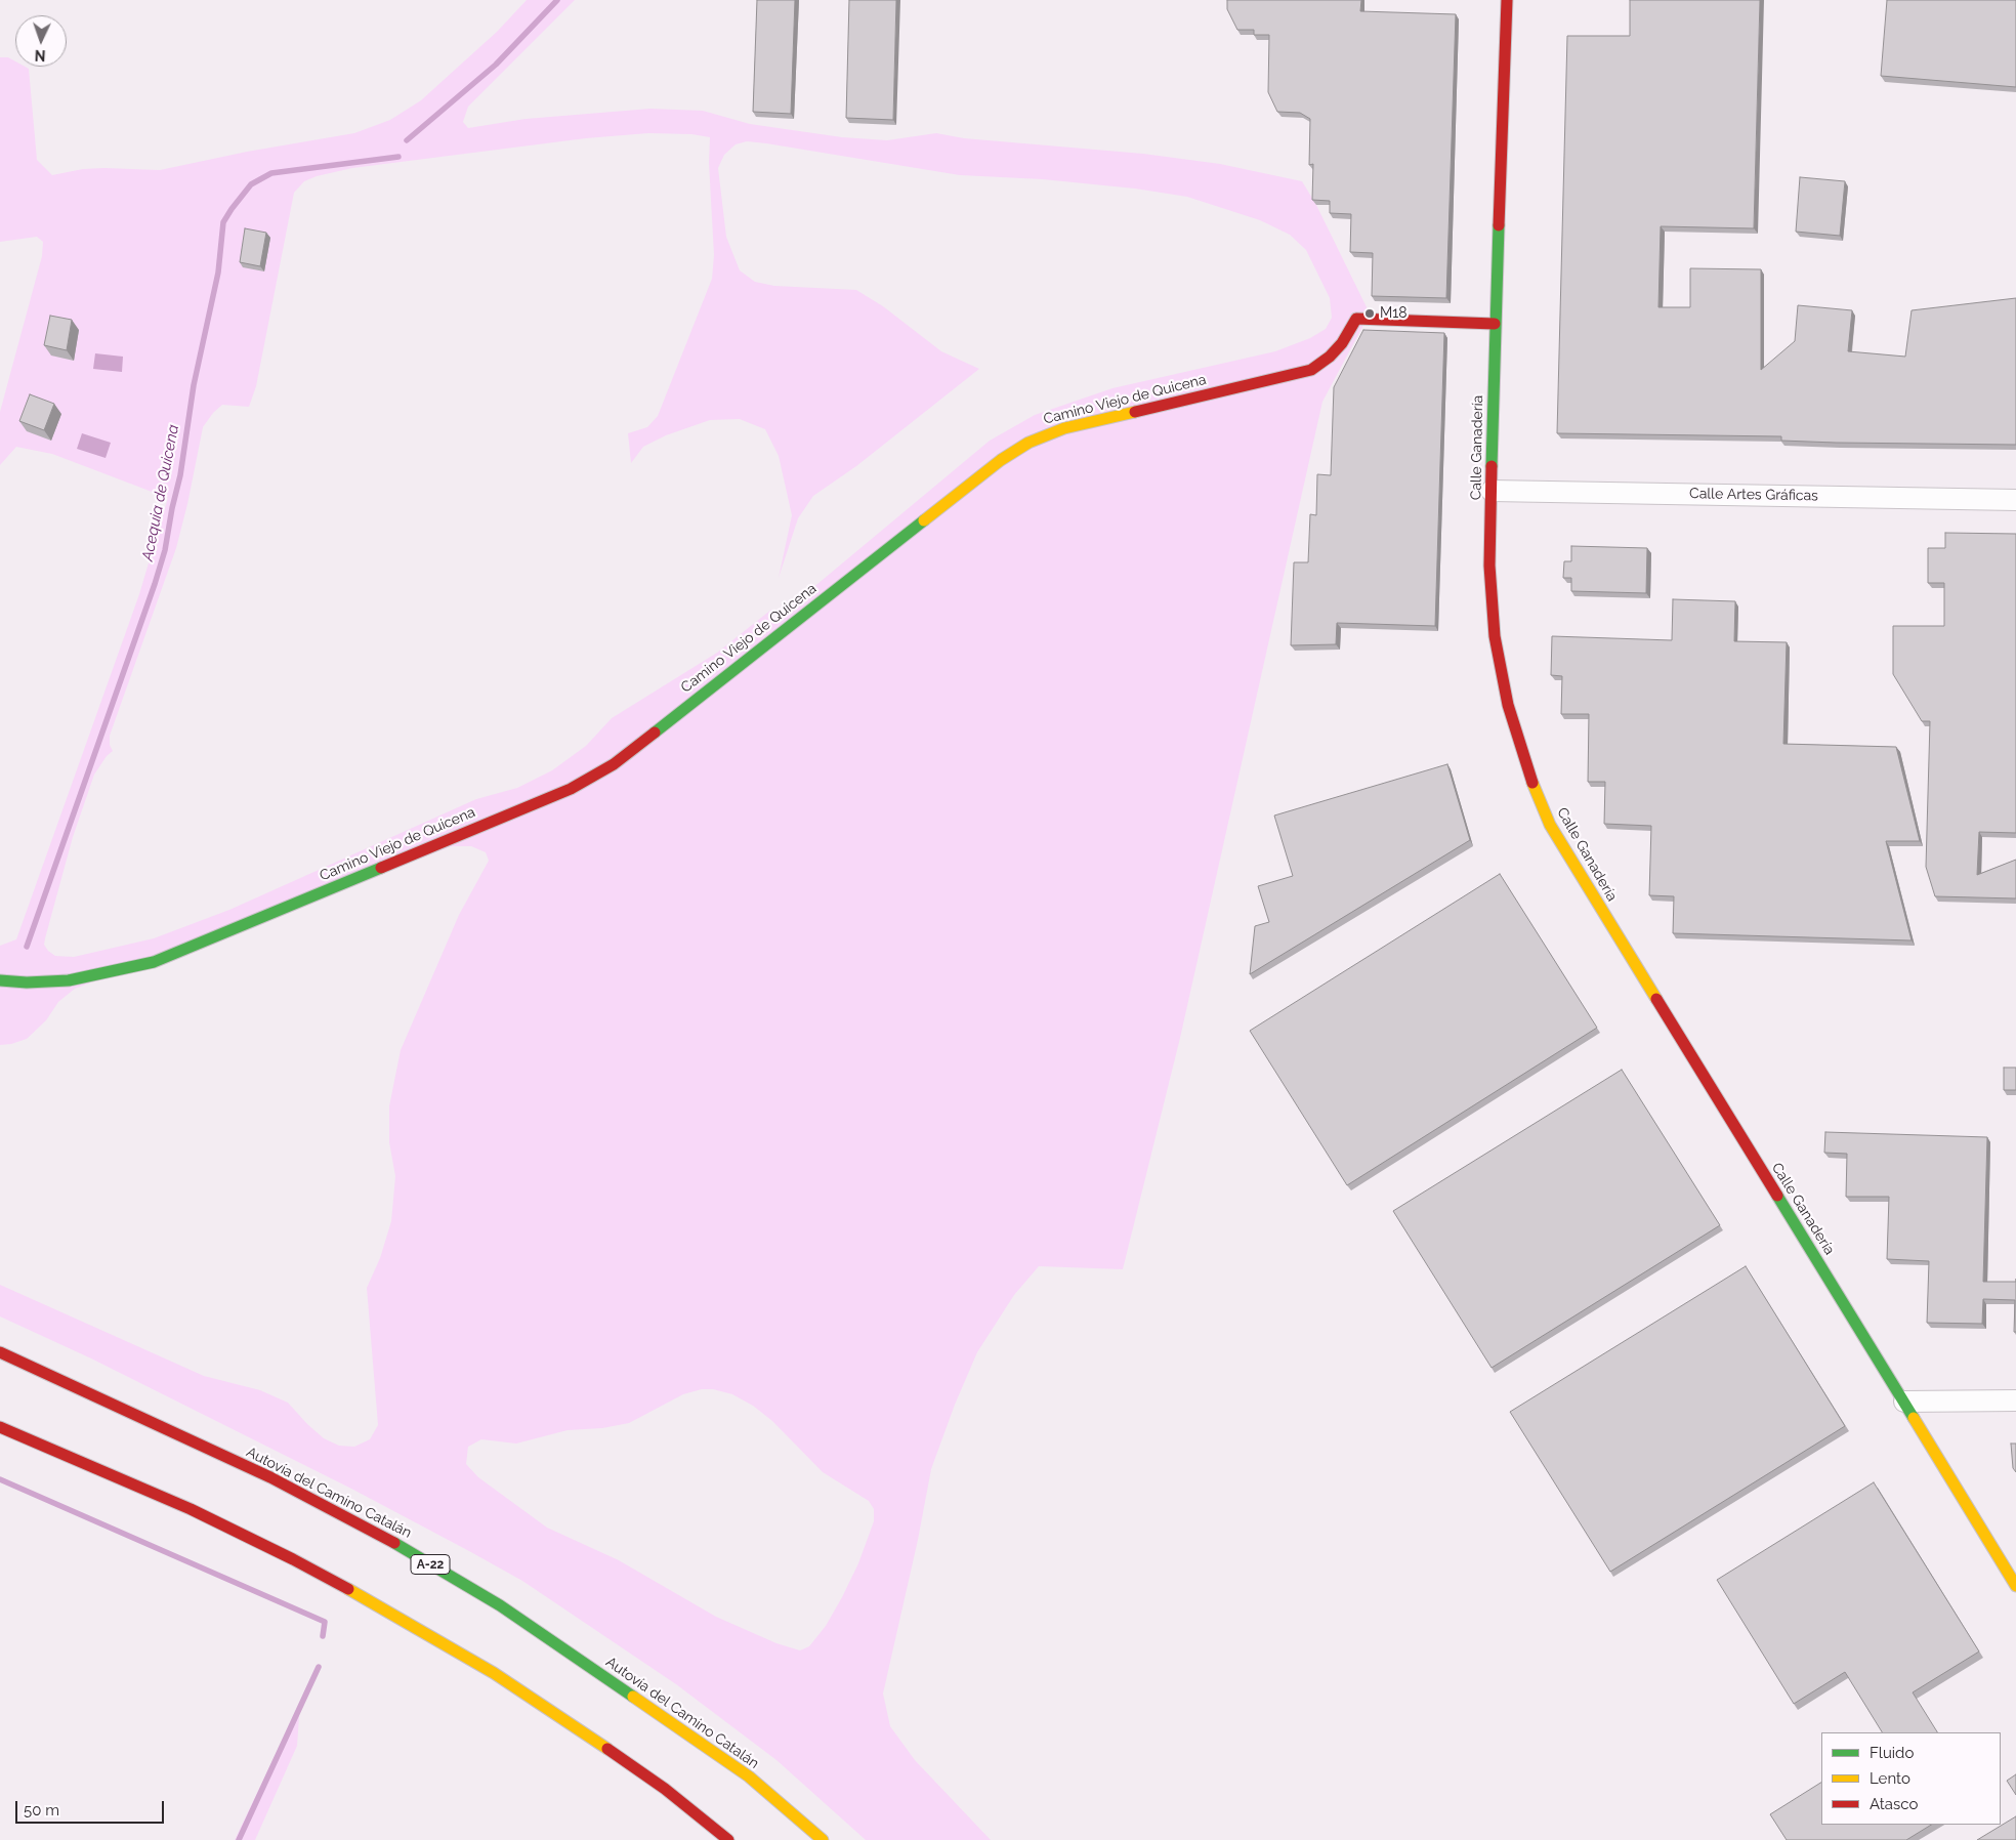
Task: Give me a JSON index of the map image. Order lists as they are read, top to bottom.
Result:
{
  "streets": {
    "main road": [
      "Camino Viejo de Quicena",
      "Calle Ganadería",
      "Autovía del Camino Catalán",
      "A-22"
    ],
    "street": ["Calle Artes Gráficas"]
  },
  "crossings": [
    ["Camino Viejo de Quicena", "Calle Ganadería"],
    ["Calle Ganadería", "Calle Artes Gráficas"]
  ],
  "water": ["Acequia de Quicena"],
  "places": ["M18"],
  "legend": ["Fluido", "Lento", "Atasco"],
  "scale_bar": "50 m",
  "north": "bottom"
}
